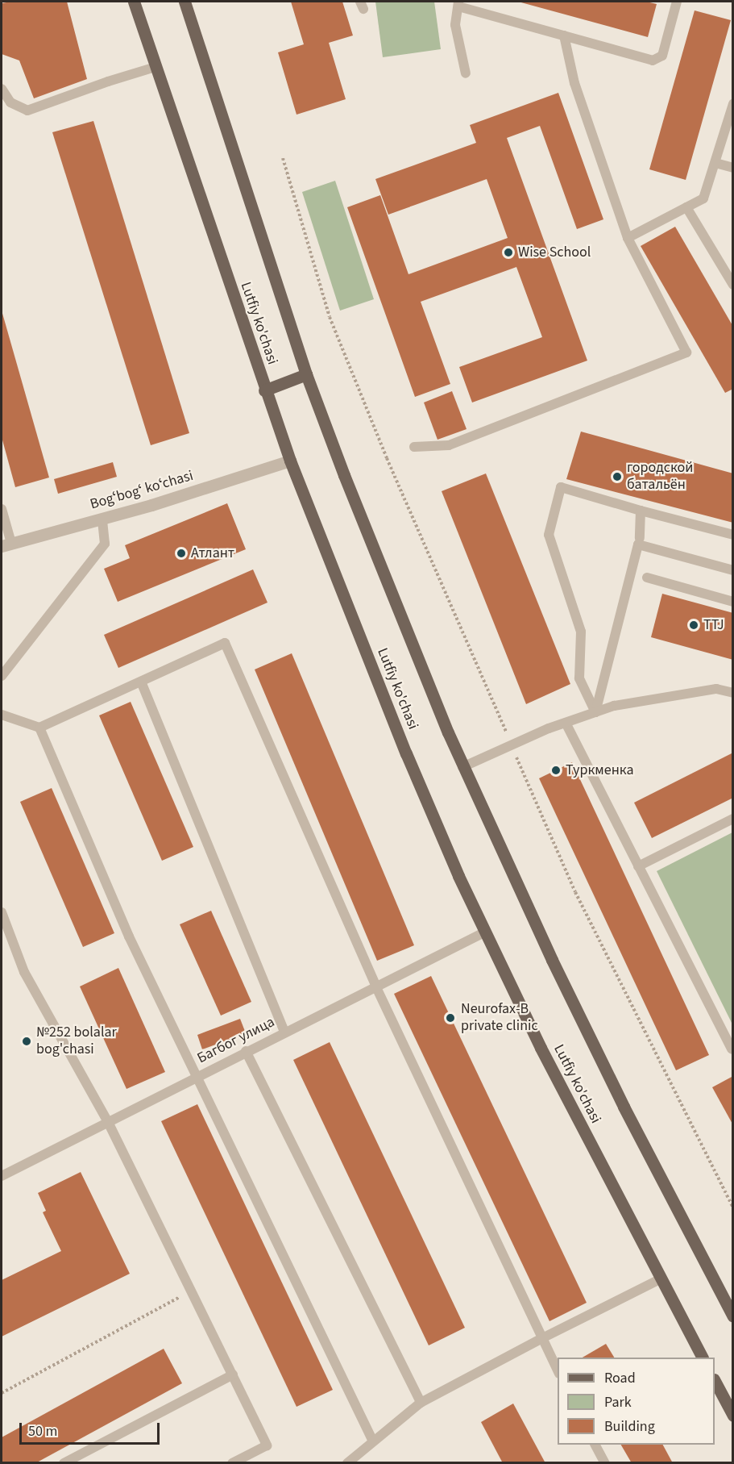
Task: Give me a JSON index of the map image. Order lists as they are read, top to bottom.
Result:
{
  "streets": {
    "main road": ["Lutfiy ko'chasi"],
    "street": ["Bogʻbogʻ koʻchasi"],
    "lane": ["Багбог улица"]
  },
  "crossings": [
    ["Lutfiy ko'chasi", "Bogʻbogʻ koʻchasi"],
    ["Lutfiy ko'chasi", "Багбог улица"]
  ],
  "places": [
    "Wise School",
    "городской батальён",
    "Атлант",
    "TTJ",
    "Туркменка",
    "Neurofax-B private clinic",
    "№252 bolalar bog'chasi"
  ],
  "legend": ["Road", "Park", "Building"],
  "scale_bar": "50 m"
}
